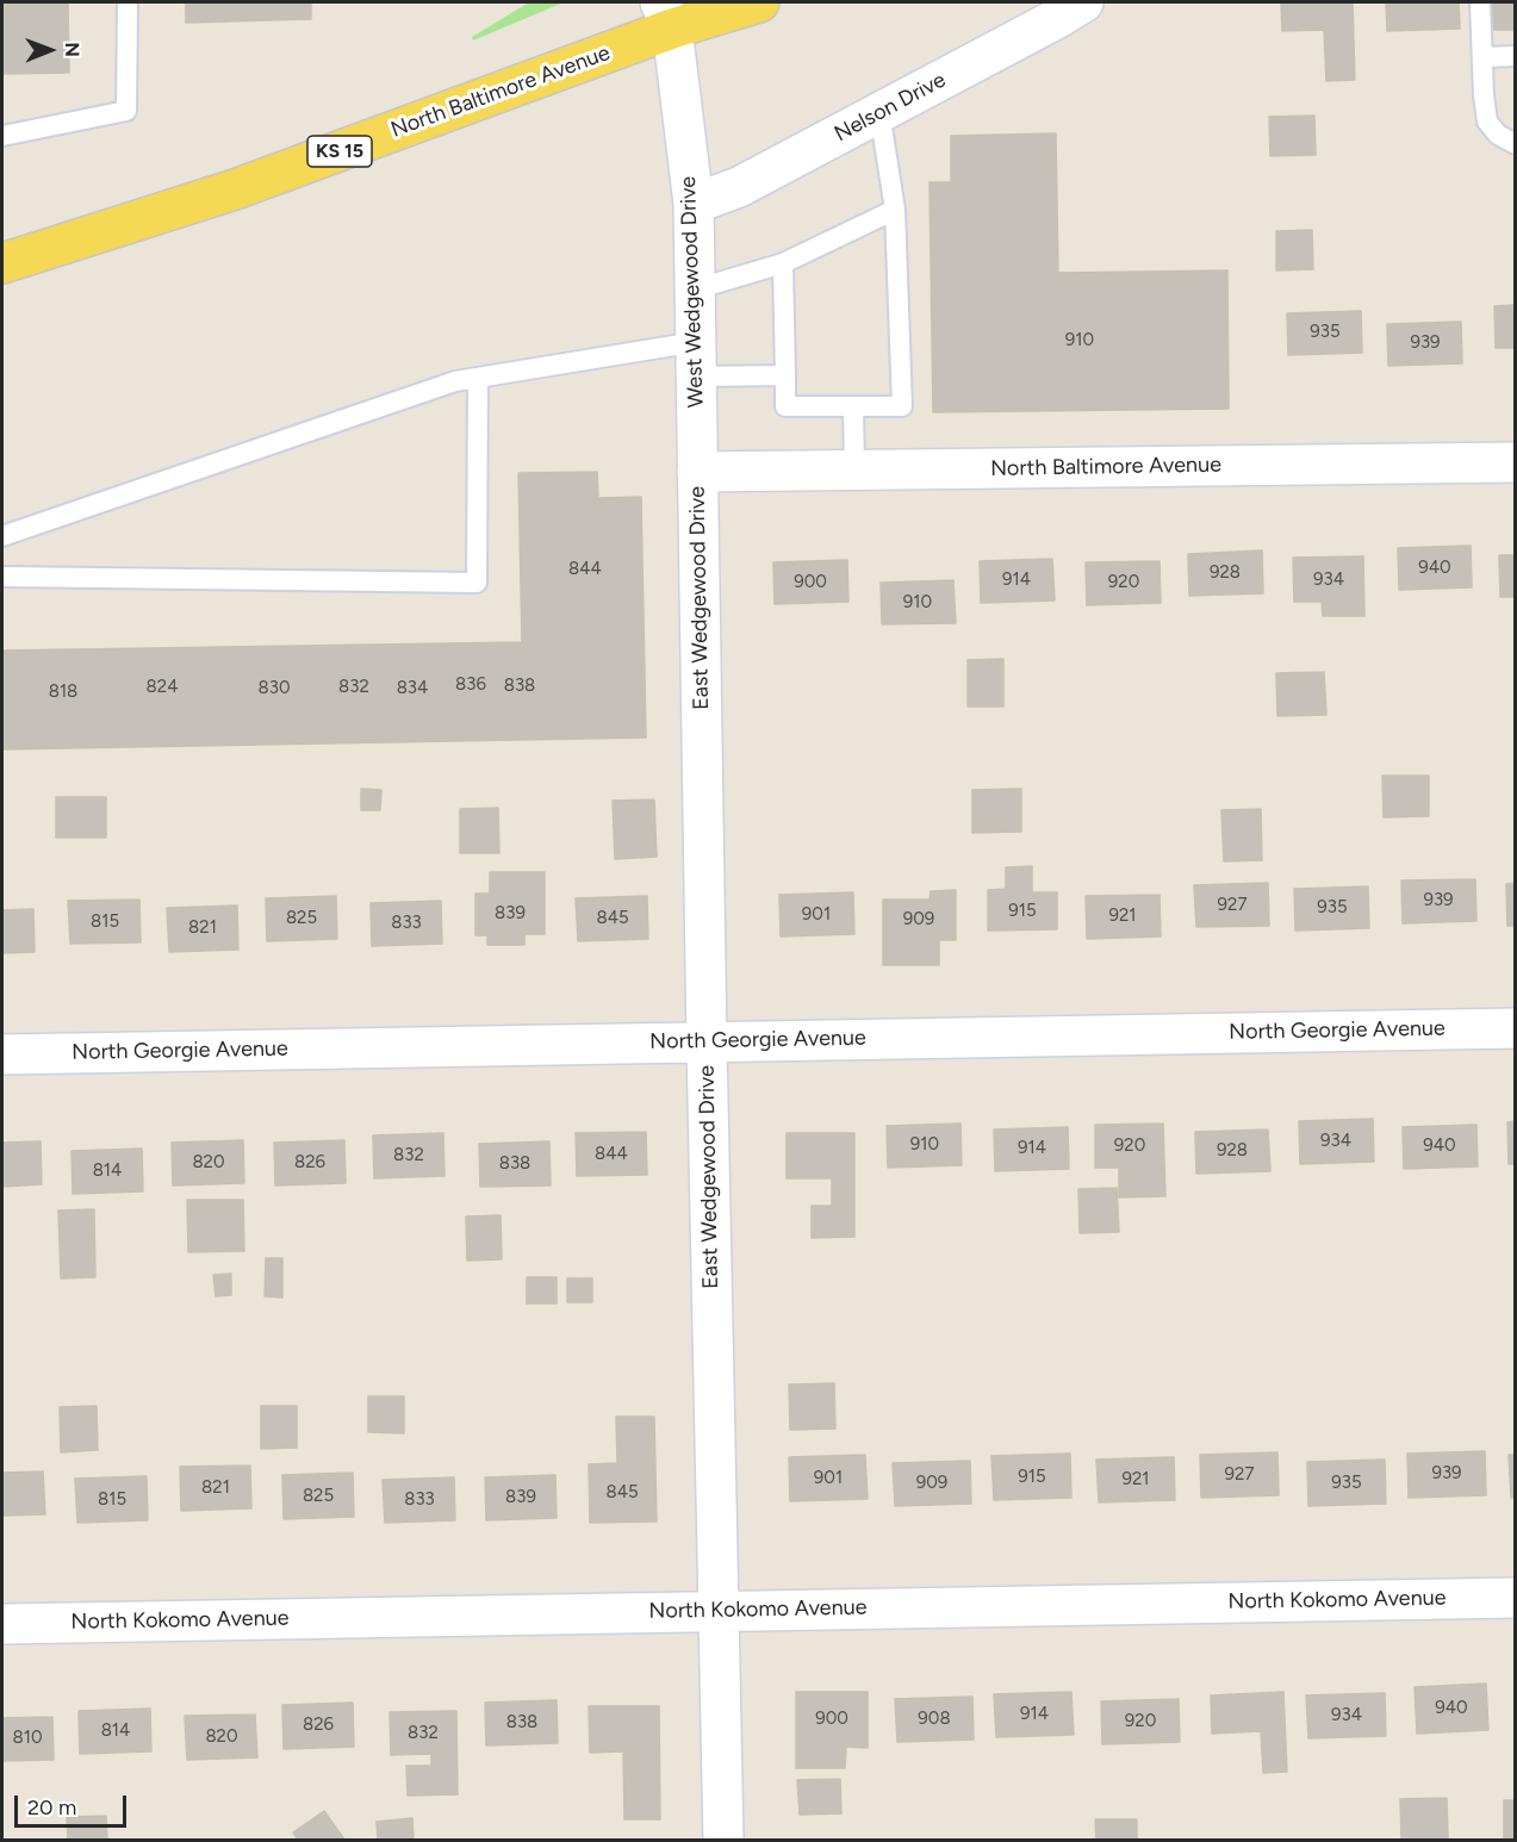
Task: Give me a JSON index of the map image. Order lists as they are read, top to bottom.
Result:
{
  "streets": {
    "main road": ["North Baltimore Avenue", "KS 15"],
    "street": [
      "Nelson Drive",
      "West Wedgewood Drive",
      "East Wedgewood Drive",
      "North Georgie Avenue",
      "North Kokomo Avenue"
    ]
  },
  "crossings": [
    ["North Baltimore Avenue", "KS 15"],
    ["North Baltimore Avenue", "West Wedgewood Drive"],
    ["North Baltimore Avenue", "East Wedgewood Drive"],
    ["Nelson Drive", "West Wedgewood Drive"],
    ["KS 15", "West Wedgewood Drive"],
    ["West Wedgewood Drive", "East Wedgewood Drive"],
    ["East Wedgewood Drive", "North Georgie Avenue"],
    ["East Wedgewood Drive", "North Kokomo Avenue"]
  ],
  "house_numbers": [
    "935",
    "910",
    "939",
    "940",
    "844",
    "928",
    "914",
    "934",
    "900",
    "920",
    "910",
    "836",
    "838",
    "824",
    "832",
    "830",
    "834",
    "818",
    "939",
    "927",
    "935",
    "915",
    "839",
    "901",
    "921",
    "825",
    "845",
    "909",
    "815",
    "833",
    "821",
    "934",
    "910",
    "920",
    "940",
    "914",
    "928",
    "844",
    "832",
    "820",
    "826",
    "838",
    "814",
    "939",
    "927",
    "915",
    "901",
    "921",
    "909",
    "935",
    "821",
    "845",
    "825",
    "839",
    "815",
    "833",
    "940",
    "914",
    "934",
    "900",
    "908",
    "920",
    "838",
    "826",
    "814",
    "832",
    "820",
    "810"
  ],
  "scale_bar": "20 m",
  "north": "right"
}
